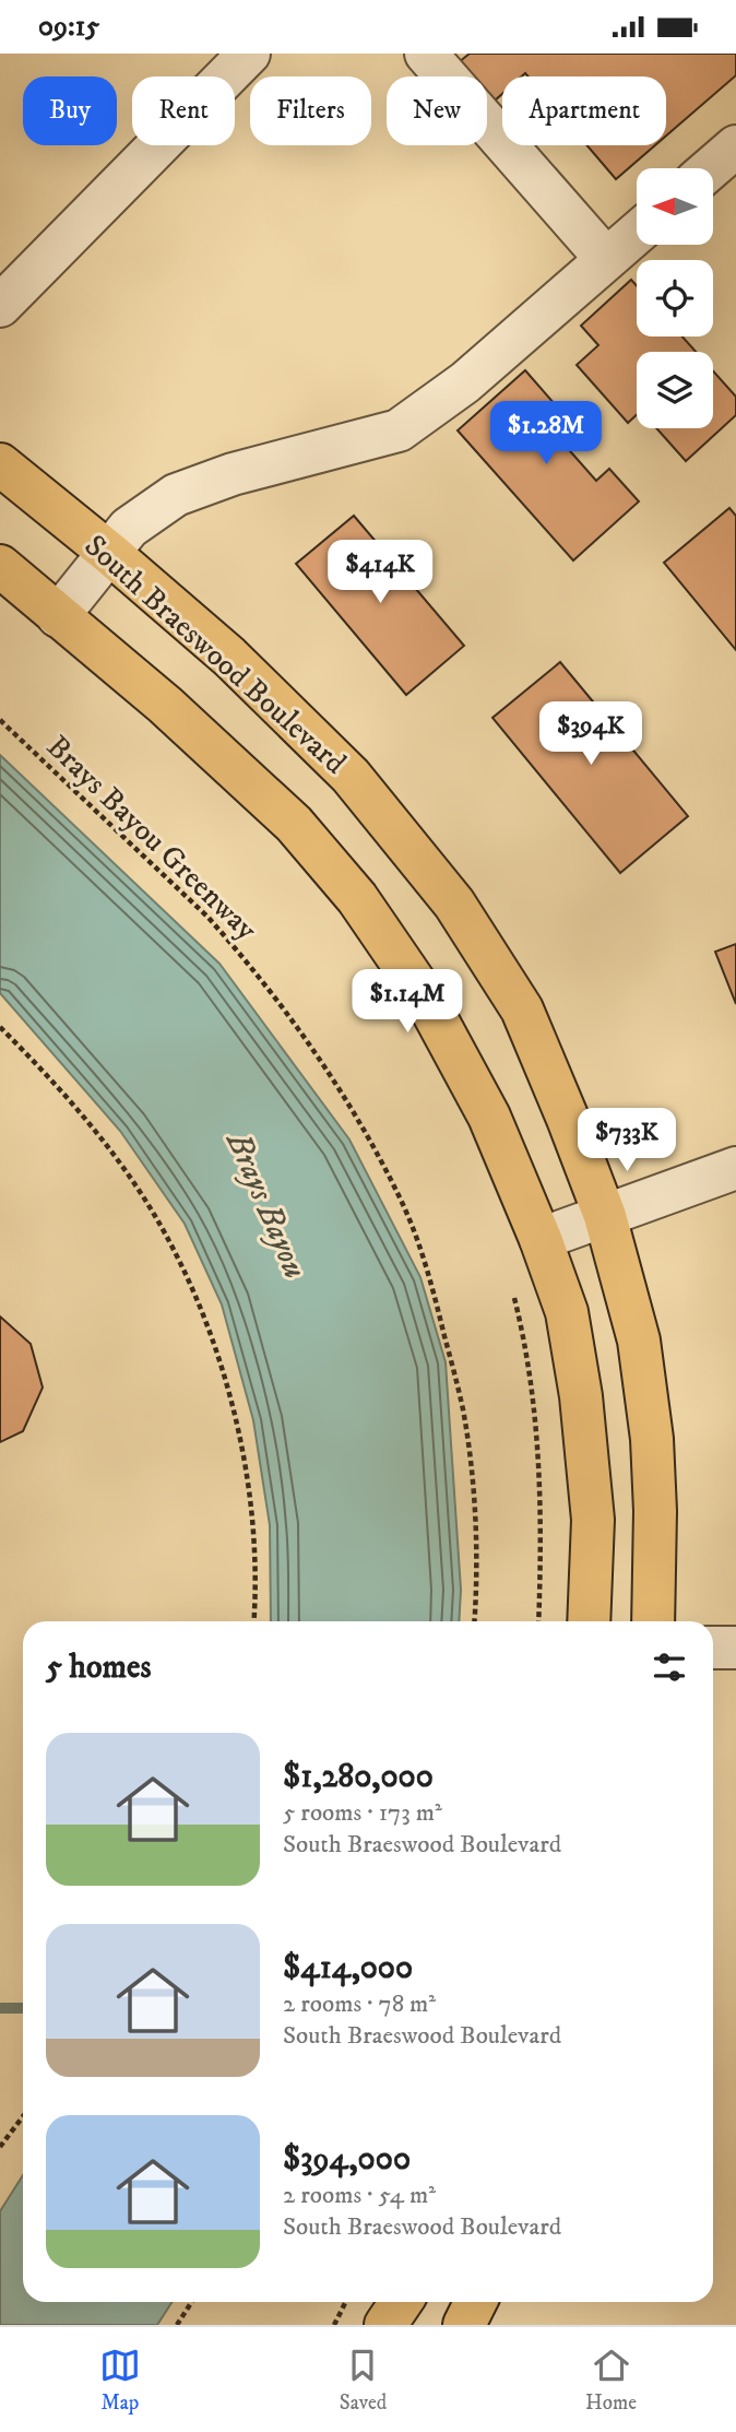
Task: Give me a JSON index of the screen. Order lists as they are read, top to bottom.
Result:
{
  "streets": {
    "main road": ["South Braeswood Boulevard"],
    "path": ["Brays Bayou Greenway"]
  },
  "water": ["Brays Bayou"],
  "north": "left",
  "page": {
    "status": "09:15",
    "chip": [
      "Buy",
      "Rent",
      "Filters",
      "New",
      "Apartment"
    ],
    "price": [
      "$1.28M",
      "$414K",
      "$394K",
      "$1.14M",
      "$733K"
    ],
    "heading": "5 homes",
    "list": [
      {
        "name": "$1,280,000",
        "note": "5 rooms · 173 m² · South Braeswood Boulevard"
      },
      {
        "name": "$414,000",
        "note": "2 rooms · 78 m² · South Braeswood Boulevard"
      },
      {
        "name": "$394,000",
        "note": "2 rooms · 54 m² · South Braeswood Boulevard"
      }
    ],
    "tabs": ["Map", "Saved", "Home"]
  }
}
